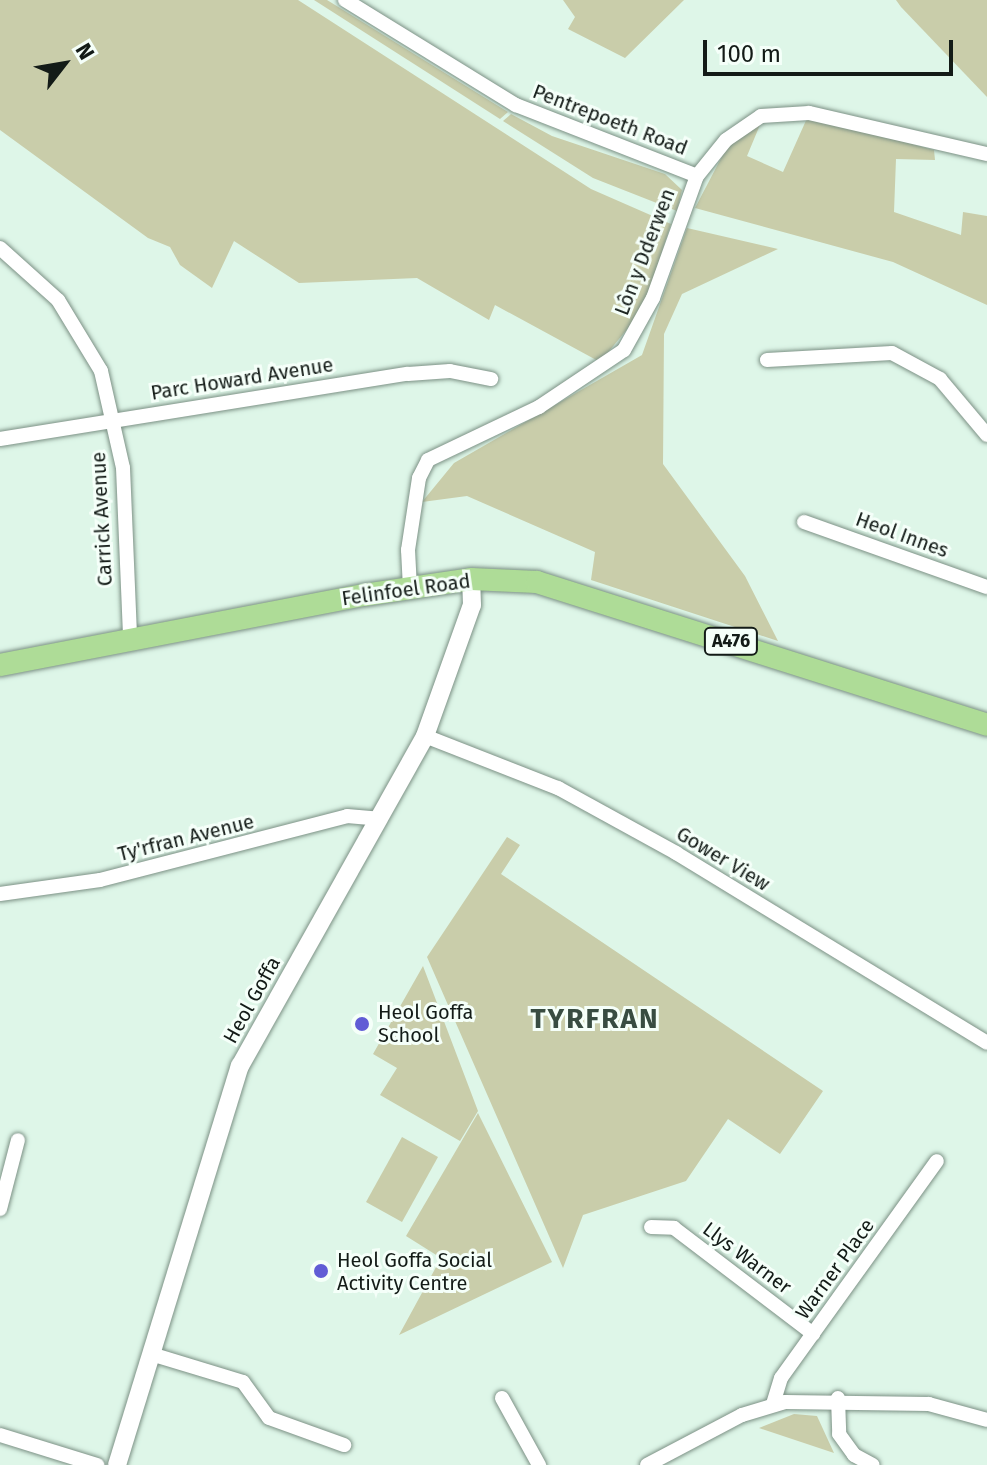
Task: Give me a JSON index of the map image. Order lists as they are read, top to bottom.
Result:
{
  "streets": {
    "main road": ["Felinfoel Road", "A476"],
    "street": [
      "Pentrepoeth Road",
      "Lôn y Dderwen",
      "Parc Howard Avenue",
      "Carrick Avenue",
      "Heol Innes",
      "Ty'rfran Avenue",
      "Gower View",
      "Heol Goffa",
      "Llys Warner",
      "Warner Place"
    ]
  },
  "crossings": [
    ["Pentrepoeth Road", "Lôn y Dderwen"],
    ["Lôn y Dderwen", "Felinfoel Road"],
    ["Parc Howard Avenue", "Carrick Avenue"],
    ["Carrick Avenue", "Felinfoel Road"],
    ["Felinfoel Road", "Heol Goffa"],
    ["Ty'rfran Avenue", "Heol Goffa"],
    ["Gower View", "Heol Goffa"],
    ["Llys Warner", "Warner Place"]
  ],
  "districts": ["TYRFRAN"],
  "places": ["Heol Goffa School", "Heol Goffa Social Activity Centre"],
  "scale_bar": "100 m",
  "north": "top right"
}
